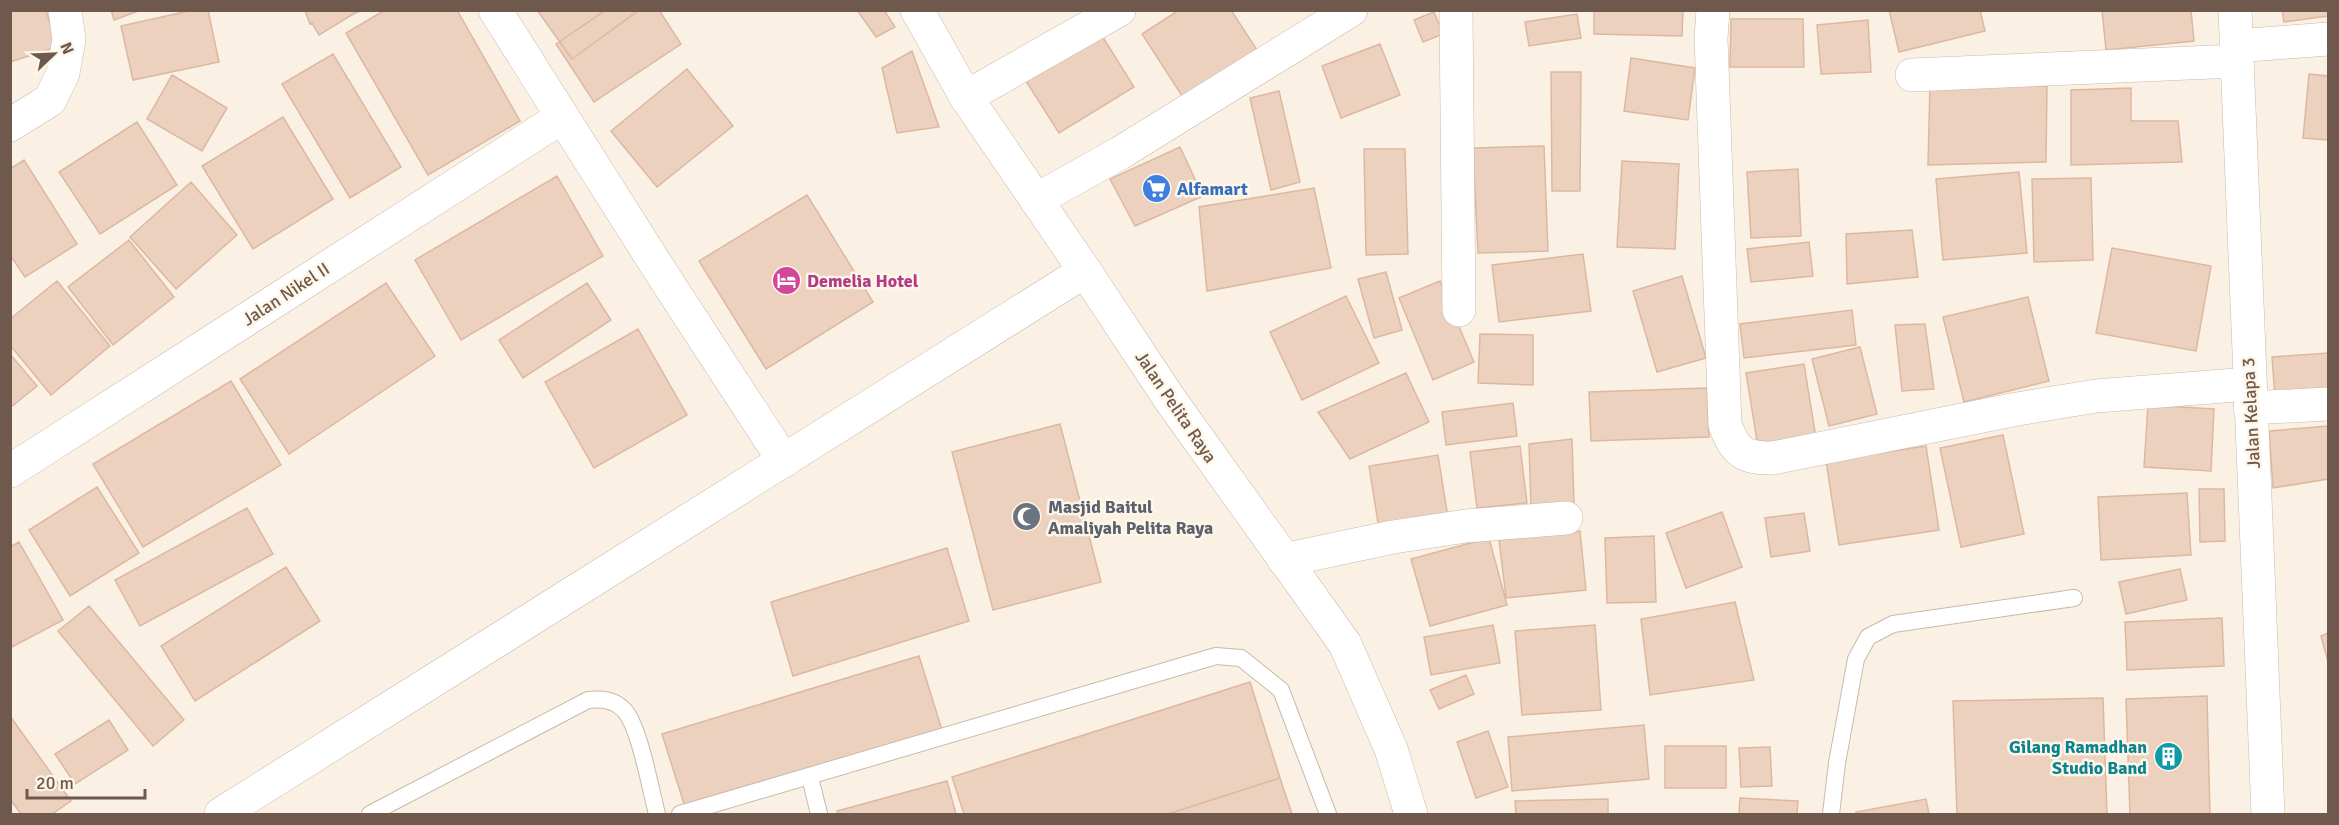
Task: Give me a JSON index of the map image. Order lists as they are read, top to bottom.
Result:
{
  "streets": {
    "street": ["Jalan Nikel II", "Jalan Pelita Raya", "Jalan Kelapa 3"]
  },
  "places": {
    "supermarket": ["Alfamart"],
    "hotel": ["Demelia Hotel"],
    "mosque": ["Masjid Baitul Amaliyah Pelita Raya"],
    "building": ["Gilang Ramadhan Studio Band"]
  },
  "scale_bar": "20 m",
  "north": "top right"
}
